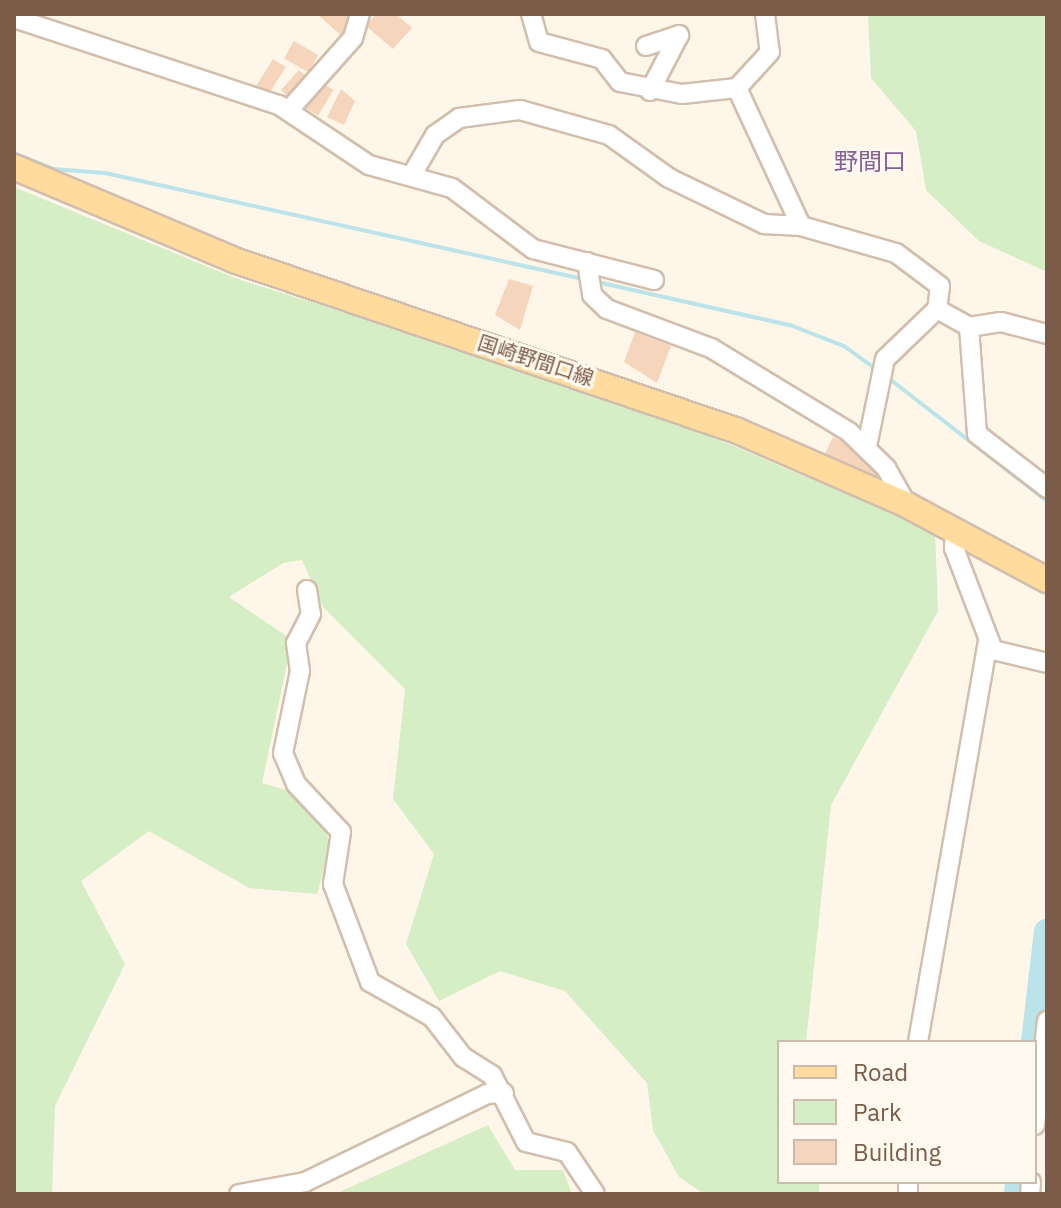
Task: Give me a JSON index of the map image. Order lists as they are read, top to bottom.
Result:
{
  "streets": {
    "main road": ["国崎野間口線"]
  },
  "districts": ["野間口"],
  "legend": ["Road", "Park", "Building"]
}
